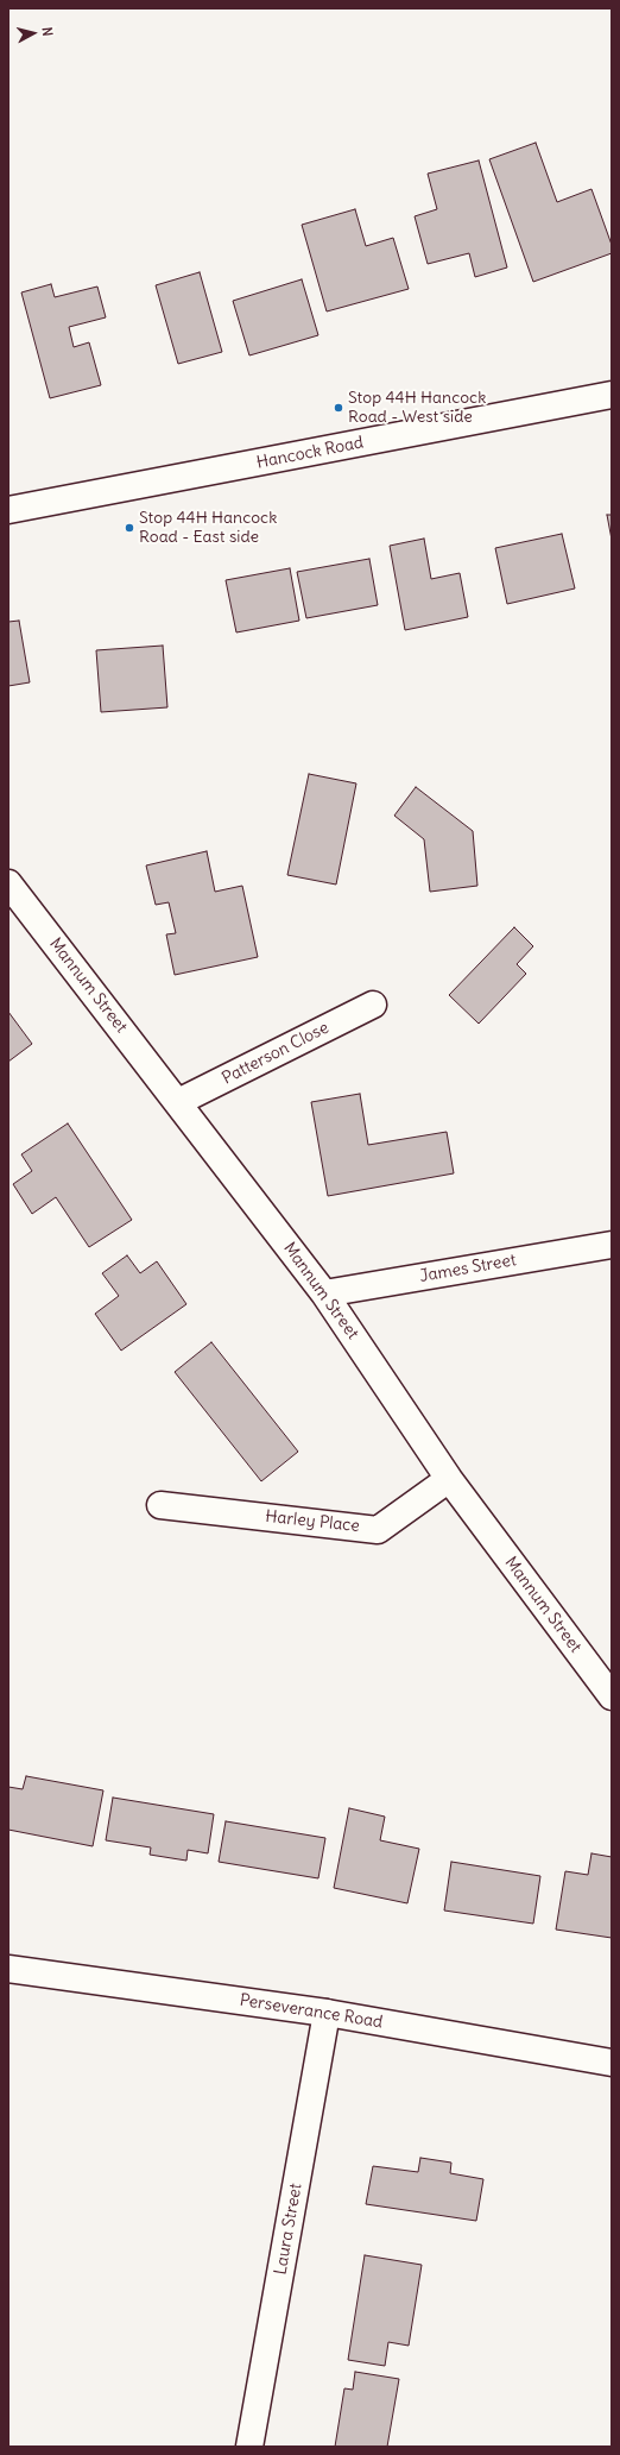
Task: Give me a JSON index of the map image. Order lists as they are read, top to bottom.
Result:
{
  "streets": {
    "street": [
      "Hancock Road",
      "Mannum Street",
      "Patterson Close",
      "James Street",
      "Harley Place",
      "Perseverance Road",
      "Laura Street"
    ]
  },
  "crossings": [
    ["Mannum Street", "Patterson Close"],
    ["Mannum Street", "James Street"],
    ["Mannum Street", "Harley Place"],
    ["Perseverance Road", "Laura Street"]
  ],
  "places": ["Stop 44H Hancock Road - West side", "Stop 44H Hancock Road - East side"],
  "north": "right"
}
